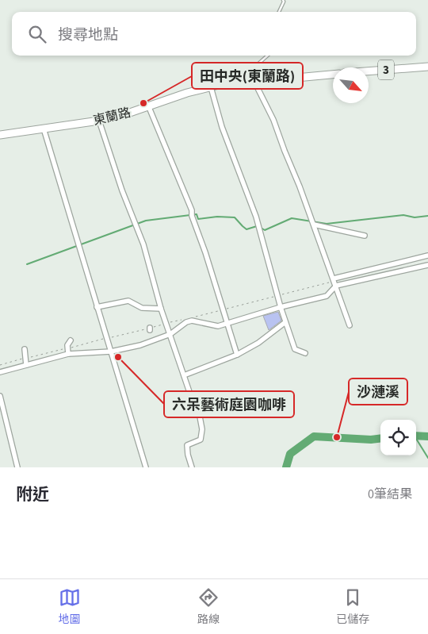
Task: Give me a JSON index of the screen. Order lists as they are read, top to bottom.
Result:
{
  "streets": {
    "main road": ["3", "東蘭路"]
  },
  "places": ["田中央(東蘭路)", "六呆藝術庭園咖啡", "沙漣溪"],
  "north": "bottom right",
  "page": {
    "search": "搜尋地點",
    "heading": ["附近", "0筆結果"],
    "nav": ["地圖", "路線", "已儲存"]
  }
}
